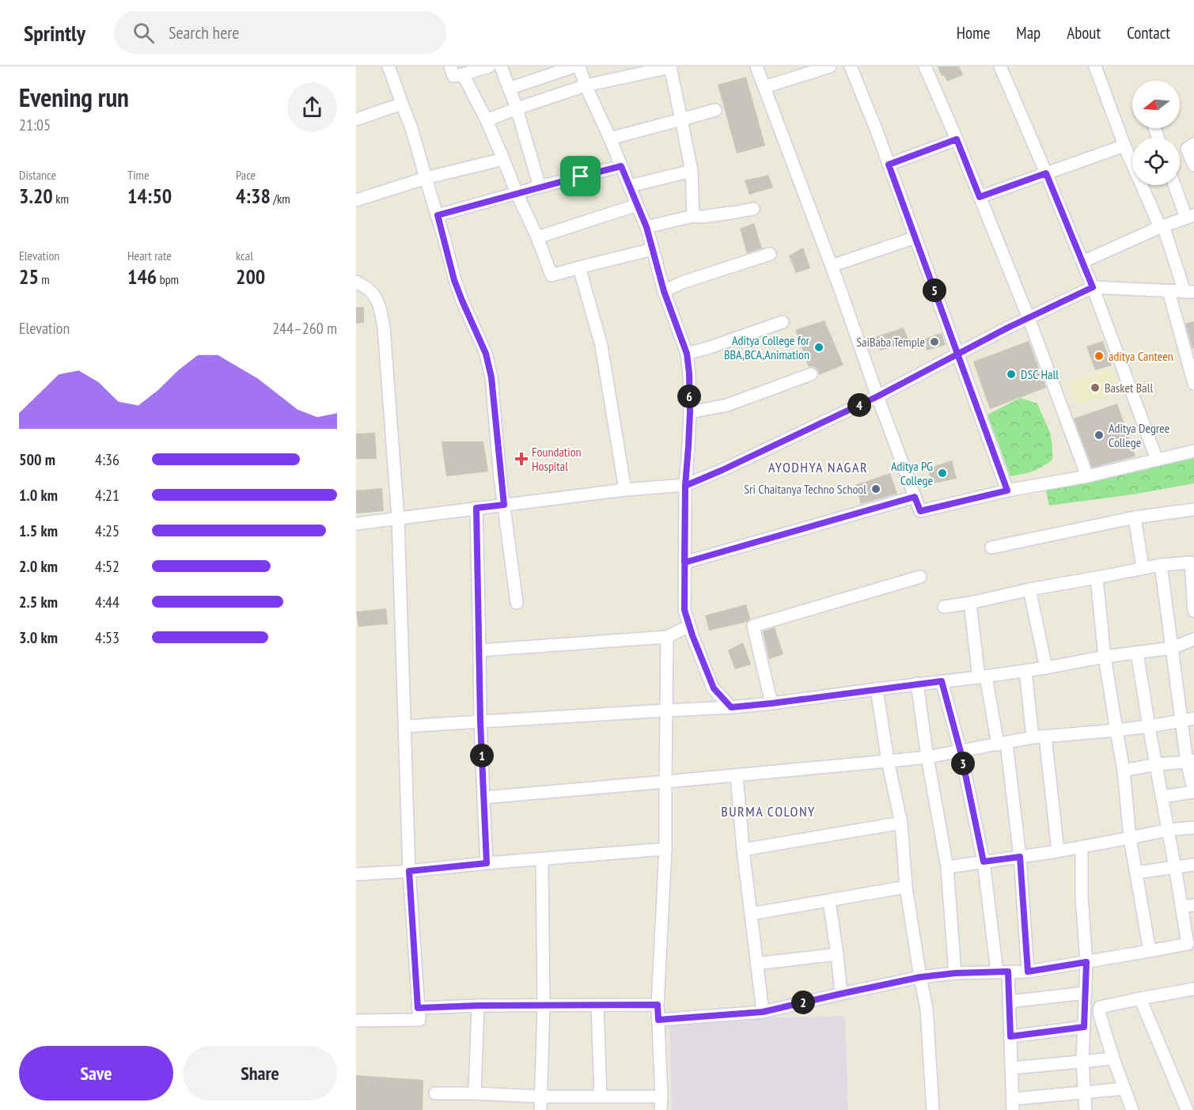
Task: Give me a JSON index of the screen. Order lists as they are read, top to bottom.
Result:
{
  "districts": ["AYODHYA NAGAR", "BURMA COLONY"],
  "places": {
    "other": [
      "SaiBaba Temple",
      "Aditya College for BBA,BCA,Animation",
      "aditya Canteen",
      "DSC Hall",
      "Basket Ball",
      "Aditya Degree College",
      "Aditya PG College",
      "Sri Chaitanya Techno School"
    ],
    "health": ["Foundation Hospital"]
  },
  "north": "left",
  "page": {
    "header": "Sprintly",
    "search": "Search here",
    "nav": [
      "Home",
      "Map",
      "About",
      "Contact"
    ],
    "heading": ["Evening run", "21:05"],
    "stats": [
      ["Distance", "3.20 km"],
      ["Time", "14:50"],
      ["Pace", "4:38 /km"],
      ["Elevation", "25 m"],
      ["Heart rate", "146 bpm"],
      ["kcal", "200"]
    ],
    "pins": [
      "5",
      "6",
      "4",
      "1",
      "3",
      "2"
    ],
    "chart": ["Elevation", "244–260 m"],
    "list": [
      {
        "name": "500 m",
        "note": "4:36"
      },
      {
        "name": "1.0 km",
        "note": "4:21"
      },
      {
        "name": "1.5 km",
        "note": "4:25"
      },
      {
        "name": "2.0 km",
        "note": "4:52"
      },
      {
        "name": "2.5 km",
        "note": "4:44"
      },
      {
        "name": "3.0 km",
        "note": "4:53"
      }
    ],
    "buttons": ["Save", "Share"]
  }
}
